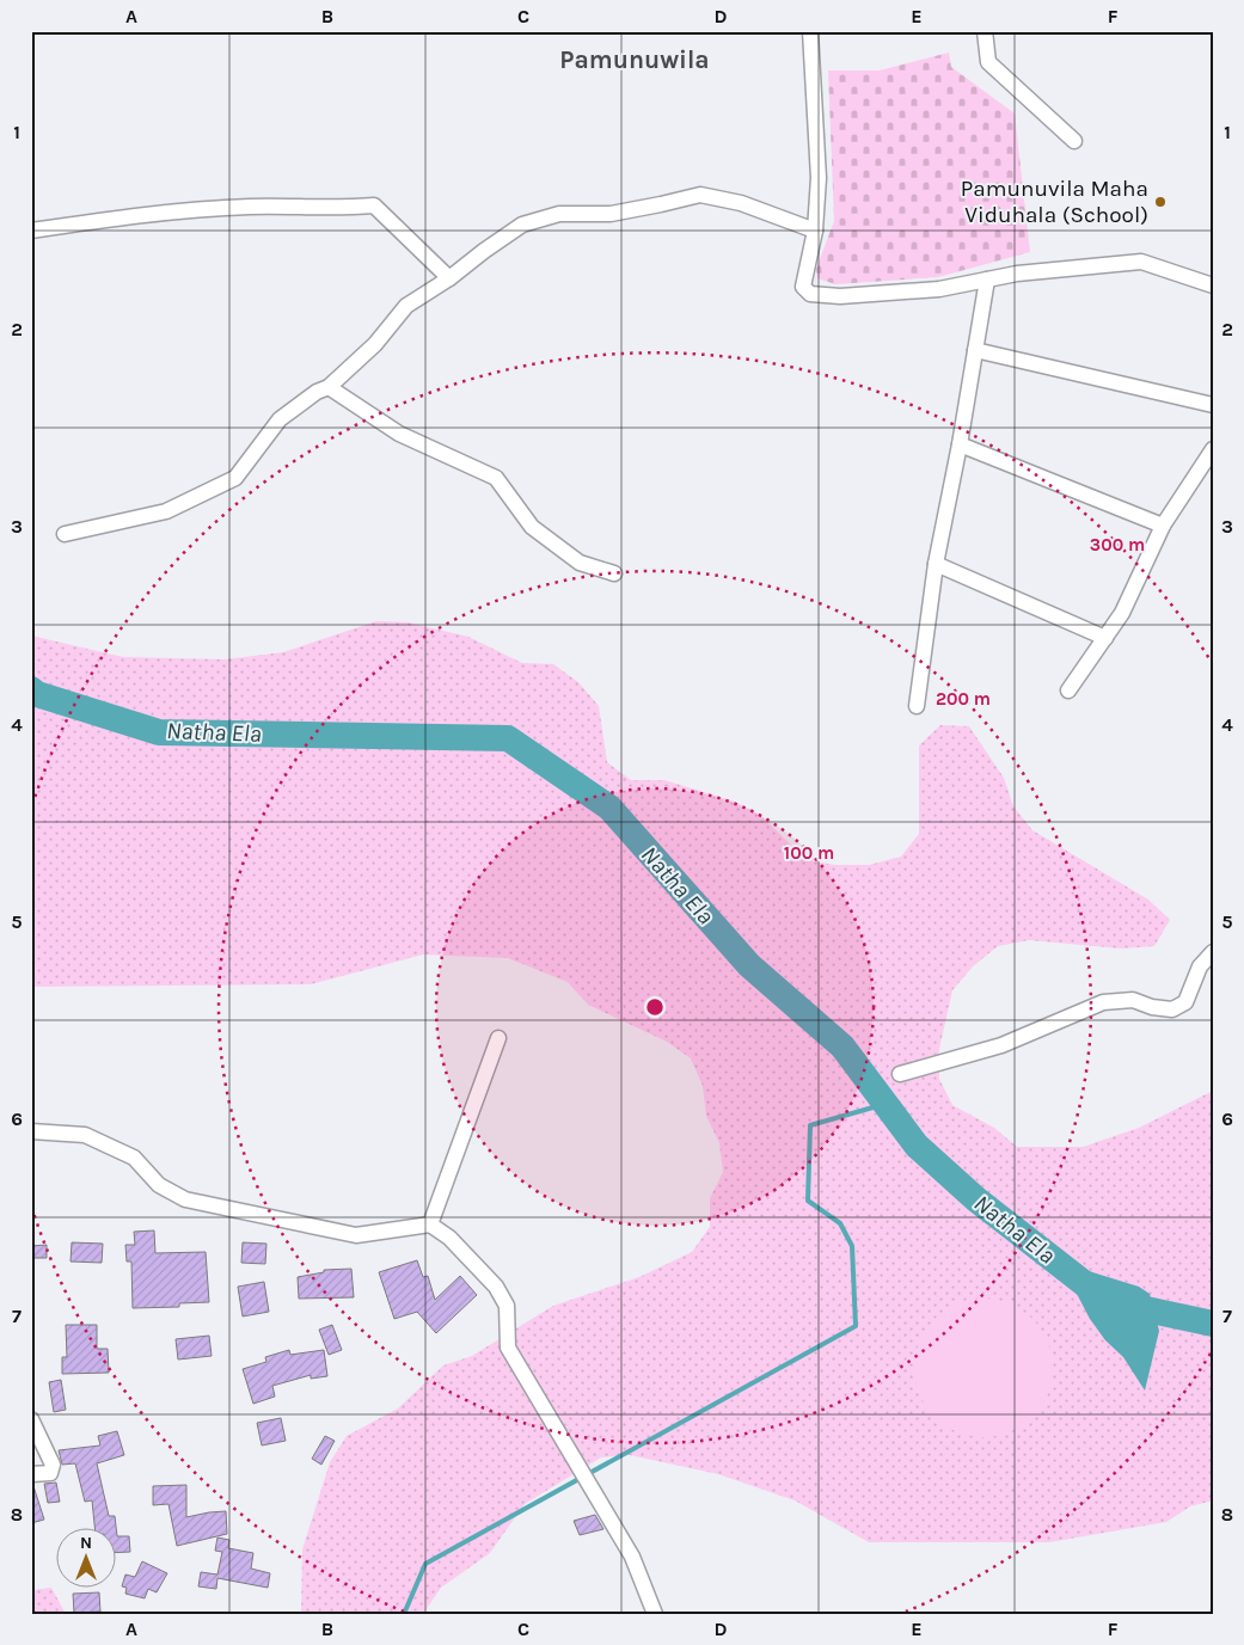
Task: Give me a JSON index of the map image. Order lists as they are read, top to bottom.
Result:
{
  "districts": ["Pamunuwila"],
  "water": ["Natha Ela"],
  "places": ["Pamunuvila Maha Viduhala (School)"],
  "north": "top",
  "grid": {
    "columns": [
      "A",
      "B",
      "C",
      "D",
      "E",
      "F"
    ],
    "rows": [
      "1",
      "2",
      "3",
      "4",
      "5",
      "6",
      "7",
      "8"
    ]
  },
  "rings": ["300 m", "200 m", "100 m"]
}
